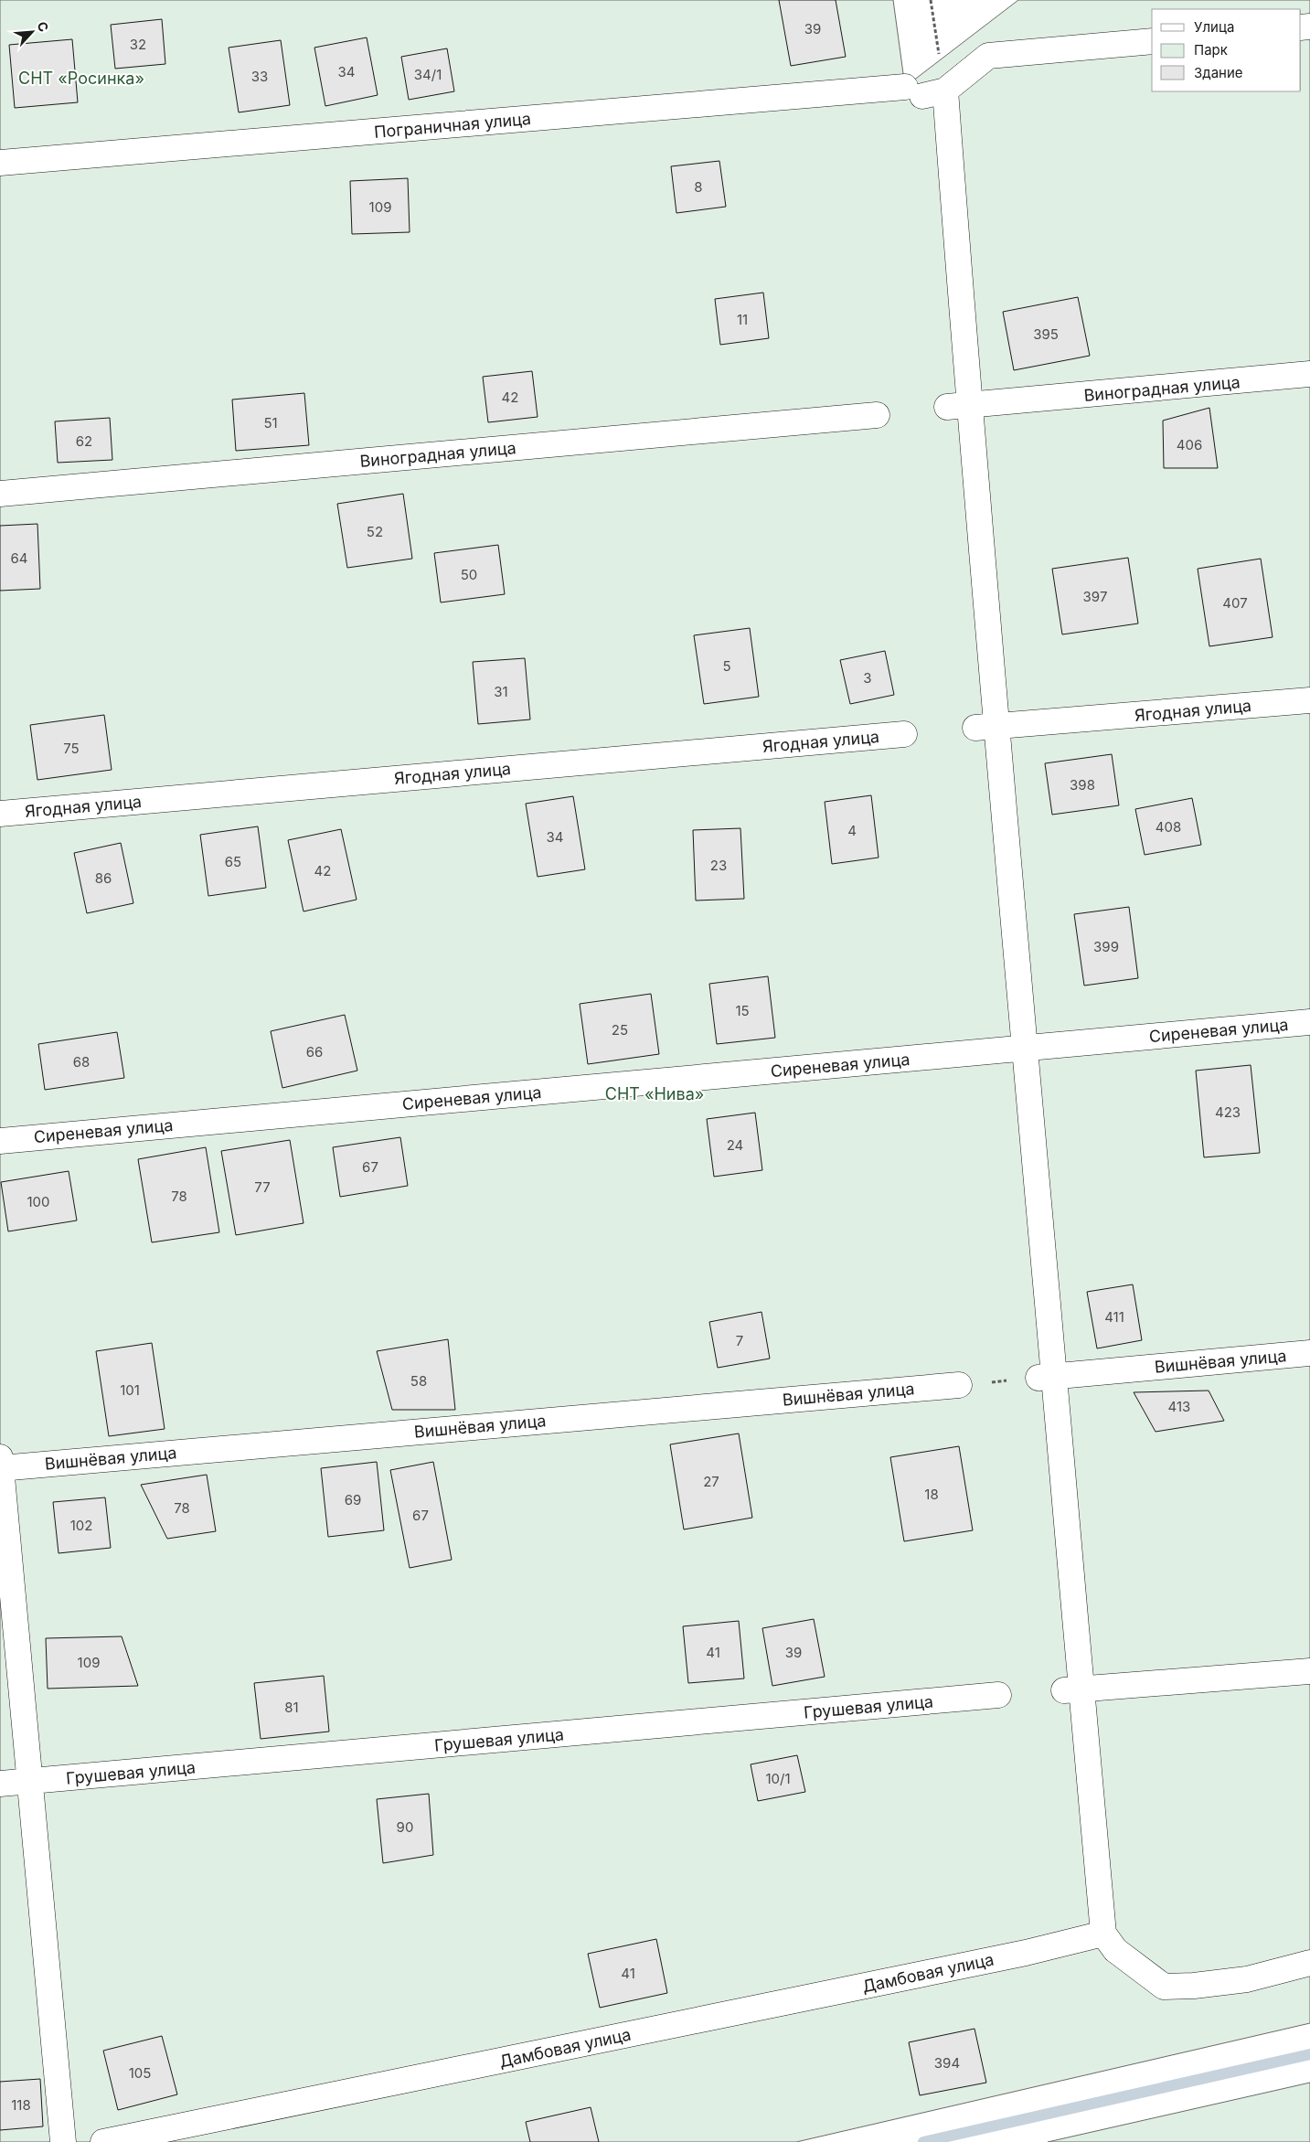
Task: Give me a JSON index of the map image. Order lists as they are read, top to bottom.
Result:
{
  "streets": {
    "street": [
      "Пограничная улица",
      "Виноградная улица",
      "Ягодная улица",
      "Сиреневая улица",
      "Вишнёвая улица",
      "Грушевая улица",
      "Дамбовая улица"
    ]
  },
  "parks": ["СНТ «Росинка»", "СНТ «Нива»"],
  "house_numbers": [
    "39",
    "32",
    "34",
    "34/1",
    "33",
    "8",
    "109",
    "11",
    "395",
    "42",
    "51",
    "62",
    "406",
    "52",
    "64",
    "50",
    "397",
    "407",
    "5",
    "3",
    "31",
    "75",
    "398",
    "408",
    "4",
    "34",
    "65",
    "23",
    "42",
    "86",
    "399",
    "15",
    "25",
    "66",
    "68",
    "423",
    "24",
    "67",
    "77",
    "78",
    "100",
    "411",
    "7",
    "58",
    "101",
    "413",
    "27",
    "18",
    "69",
    "78",
    "67",
    "102",
    "41",
    "39",
    "109",
    "81",
    "10/1",
    "90",
    "41",
    "394",
    "105",
    "118"
  ],
  "legend": ["Улица", "Парк", "Здание"],
  "north": "top right"
}
